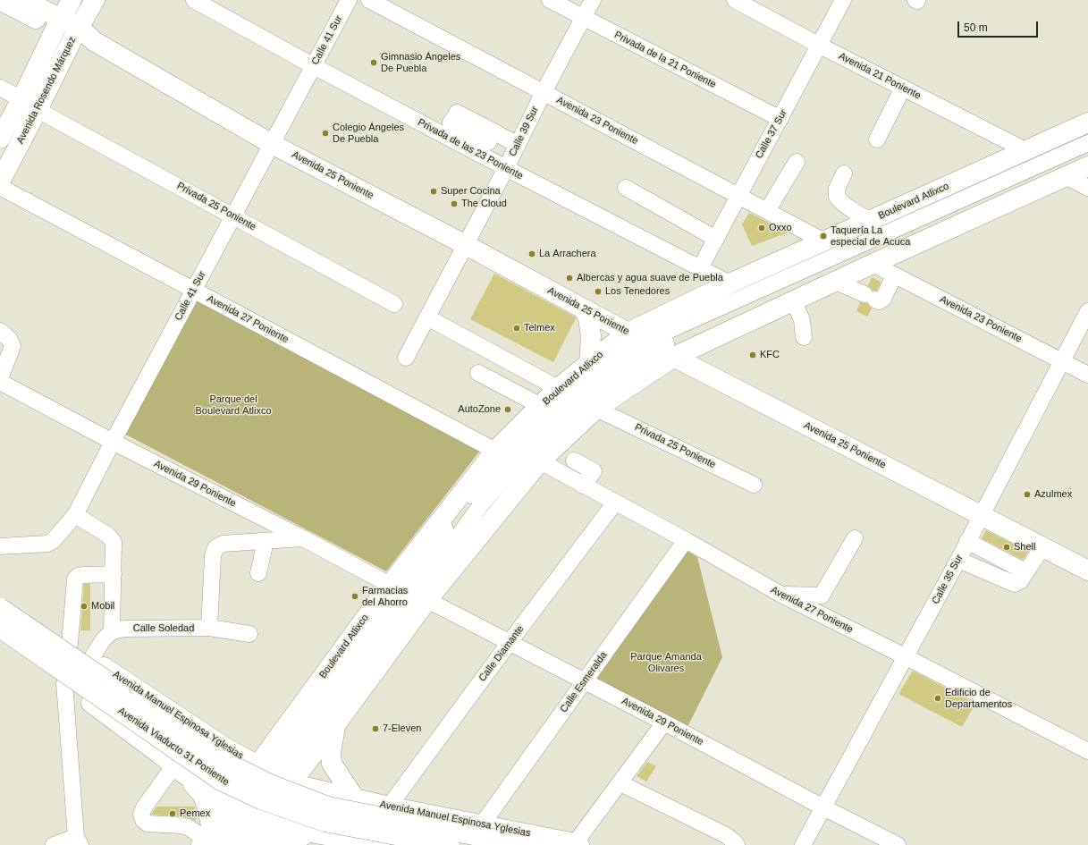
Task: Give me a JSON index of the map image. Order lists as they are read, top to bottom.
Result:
{
  "streets": {
    "main road": [
      "Avenida Rosendo Márquez",
      "Avenida 25 Poniente",
      "Boulevard Atlixco",
      "Avenida Manuel Espinosa Yglesias",
      "Avenida Viaducto 31 Poniente"
    ],
    "street": [
      "Calle 41 Sur",
      "Privada de la 21 Poniente",
      "Avenida 21 Poniente",
      "Avenida 23 Poniente",
      "Calle 39 Sur",
      "Calle 37 Sur",
      "Privada de las 23 Poniente",
      "Privada 25 Poniente",
      "Avenida 27 Poniente",
      "Avenida 29 Poniente",
      "Calle 35 Sur",
      "Calle Soledad",
      "Calle Diamante",
      "Calle Esmeralda"
    ]
  },
  "crossings": [
    ["Calle 41 Sur", "Privada de las 23 Poniente"],
    ["Calle 41 Sur", "Avenida 25 Poniente"],
    ["Calle 41 Sur", "Privada 25 Poniente"],
    ["Calle 41 Sur", "Avenida 27 Poniente"],
    ["Calle 41 Sur", "Avenida 29 Poniente"],
    ["Privada de la 21 Poniente", "Calle 39 Sur"],
    ["Privada de la 21 Poniente", "Calle 37 Sur"],
    ["Avenida 21 Poniente", "Calle 37 Sur"],
    ["Avenida 21 Poniente", "Boulevard Atlixco"],
    ["Avenida Rosendo Márquez", "Avenida 25 Poniente"],
    ["Avenida Rosendo Márquez", "Privada 25 Poniente"],
    ["Avenida 23 Poniente", "Calle 39 Sur"],
    ["Avenida 23 Poniente", "Calle 37 Sur"],
    ["Avenida 23 Poniente", "Boulevard Atlixco"],
    ["Avenida 23 Poniente", "Calle 35 Sur"],
    ["Calle 39 Sur", "Privada de las 23 Poniente"],
    ["Calle 39 Sur", "Avenida 25 Poniente"],
    ["Calle 37 Sur", "Privada de las 23 Poniente"],
    ["Privada de las 23 Poniente", "Boulevard Atlixco"],
    ["Avenida 25 Poniente", "Boulevard Atlixco"],
    ["Avenida 25 Poniente", "Calle 35 Sur"],
    ["Boulevard Atlixco", "Privada 25 Poniente"],
    ["Boulevard Atlixco", "Avenida 27 Poniente"],
    ["Boulevard Atlixco", "Avenida 29 Poniente"],
    ["Boulevard Atlixco", "Avenida Manuel Espinosa Yglesias"],
    ["Avenida 27 Poniente", "Calle 35 Sur"],
    ["Avenida 27 Poniente", "Calle Diamante"],
    ["Avenida 27 Poniente", "Calle Esmeralda"],
    ["Avenida 29 Poniente", "Calle 35 Sur"],
    ["Avenida 29 Poniente", "Calle Diamante"],
    ["Avenida 29 Poniente", "Calle Esmeralda"],
    ["Calle Diamante", "Avenida Manuel Espinosa Yglesias"],
    ["Calle Esmeralda", "Avenida Manuel Espinosa Yglesias"]
  ],
  "parks": ["Parque del Boulevard Atlixco", "Parque Amanda Olivares"],
  "places": [
    "Gimnasio Ángeles De Puebla",
    "Colegio Ángeles De Puebla",
    "Super Cocina",
    "The Cloud",
    "Oxxo",
    "Taquería La especial de Acuca",
    "La Arrachera",
    "Albercas y agua suave de Puebla",
    "Los Tenedores",
    "Telmex",
    "KFC",
    "AutoZone",
    "Azulmex",
    "Shell",
    "Farmacias del Ahorro",
    "Mobil",
    "Edificio de Departamentos",
    "7-Eleven",
    "Pemex"
  ],
  "scale_bar": "50 m"
}
